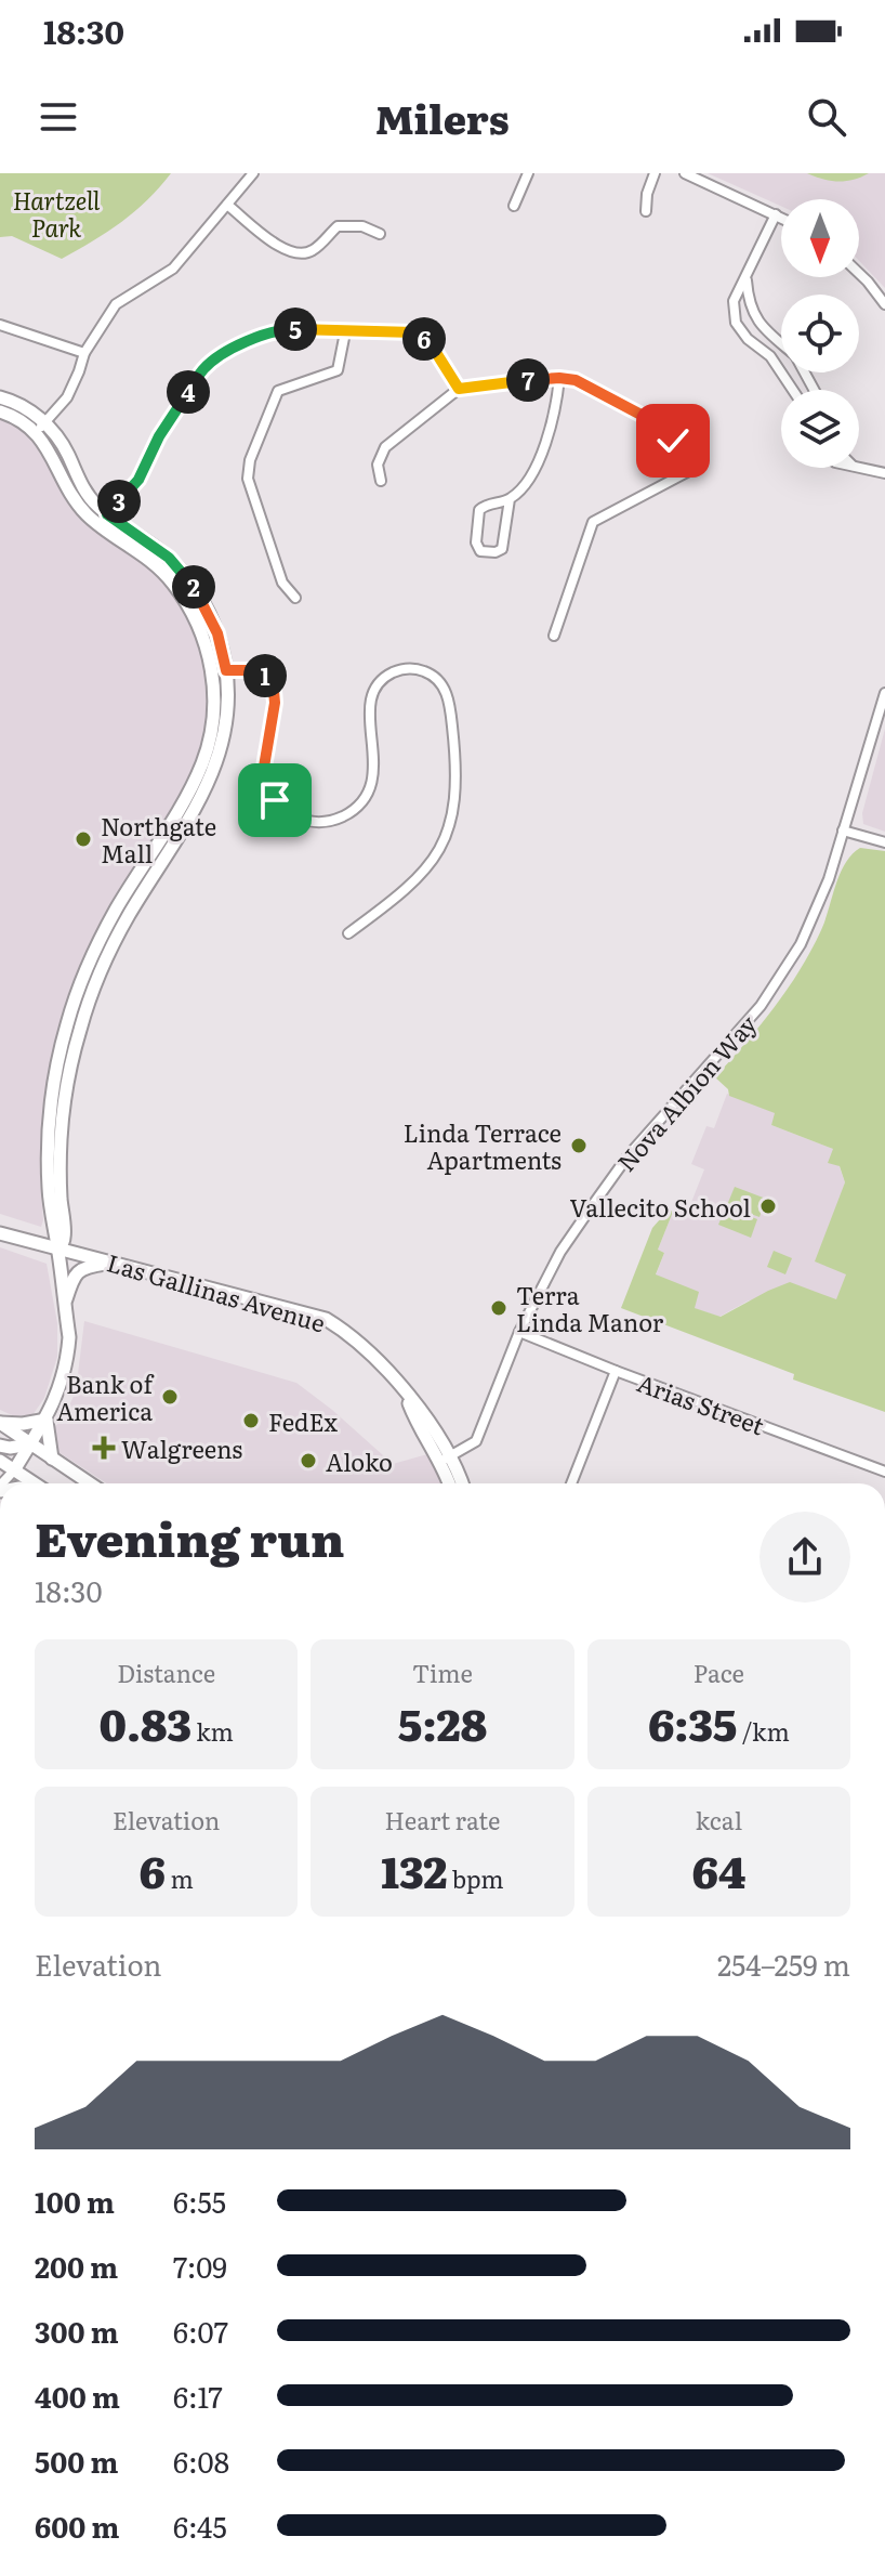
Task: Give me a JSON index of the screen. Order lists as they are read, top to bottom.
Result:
{
  "streets": {
    "street": ["Nova Albion Way", "Las Gallinas Avenue", "Arias Street"]
  },
  "crossings": [
    ["Nova Albion Way", "Las Gallinas Avenue"],
    ["Nova Albion Way", "Arias Street"]
  ],
  "parks": ["Hartzell Park"],
  "places": {
    "other": [
      "Northgate Mall",
      "Linda Terrace Apartments",
      "Vallecito School",
      "Terra Linda Manor",
      "Bank of America",
      "FedEx",
      "Aloko"
    ],
    "health": ["Walgreens"]
  },
  "north": "bottom",
  "page": {
    "status": "18:30",
    "header": "Milers",
    "pins": [
      "5",
      "6",
      "7",
      "4",
      "3",
      "2",
      "1"
    ],
    "heading": ["Evening run", "18:30"],
    "stats": [
      ["Distance", "0.83 km"],
      ["Time", "5:28"],
      ["Pace", "6:35 /km"],
      ["Elevation", "6 m"],
      ["Heart rate", "132 bpm"],
      ["kcal", "64"]
    ],
    "chart": ["Elevation", "254–259 m"],
    "list": [
      {
        "name": "100 m",
        "note": "6:55"
      },
      {
        "name": "200 m",
        "note": "7:09"
      },
      {
        "name": "300 m",
        "note": "6:07"
      },
      {
        "name": "400 m",
        "note": "6:17"
      },
      {
        "name": "500 m",
        "note": "6:08"
      },
      {
        "name": "600 m",
        "note": "6:45"
      }
    ]
  }
}
